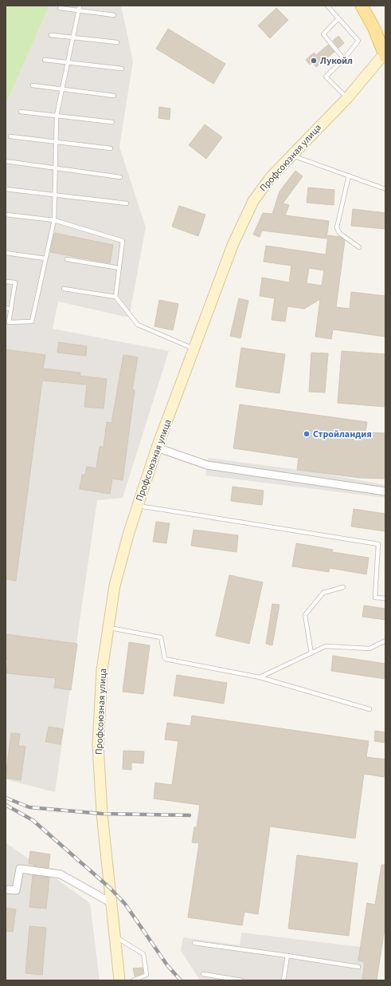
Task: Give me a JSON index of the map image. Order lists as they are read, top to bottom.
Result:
{
  "streets": {
    "main road": ["Профсоюзная улица"]
  },
  "places": ["Лукойл", "Стройландия"]
}
